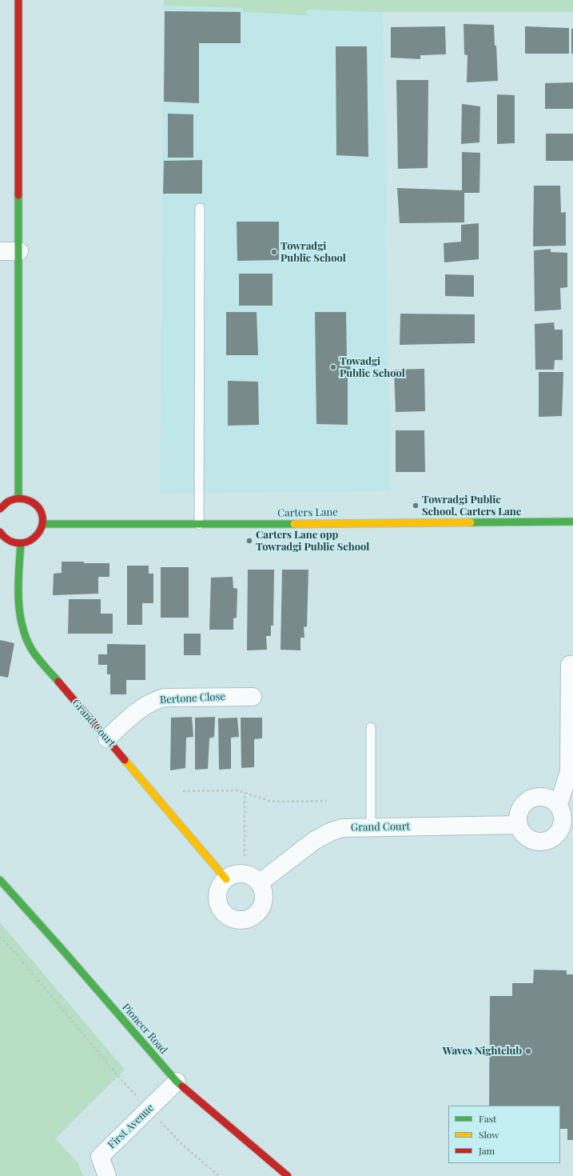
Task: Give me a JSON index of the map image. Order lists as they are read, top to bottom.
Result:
{
  "streets": {
    "main road": ["Carters Lane", "Grand Court", "Pioneer Road"],
    "street": ["Bertone Close", "First Avenue"]
  },
  "crossings": [
    ["Bertone Close", "Grand Court"],
    ["Pioneer Road", "First Avenue"]
  ],
  "places": [
    "Towradgi Public School",
    "Towadgi Public School",
    "Towradgi Public School, Carters Lane",
    "Carters Lane opp Towradgi Public School",
    "Waves Nightclub"
  ],
  "legend": ["Fast", "Slow", "Jam"]
}
